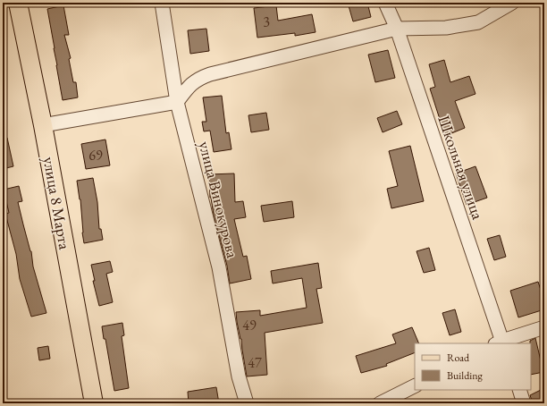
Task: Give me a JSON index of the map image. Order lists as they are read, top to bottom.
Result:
{
  "streets": {
    "main road": ["улица 8 Марта"],
    "street": ["Школьная улица", "улица Винокурова"]
  },
  "house_numbers": [
    "3",
    "69",
    "49",
    "47"
  ],
  "legend": ["Road", "Building"]
}
